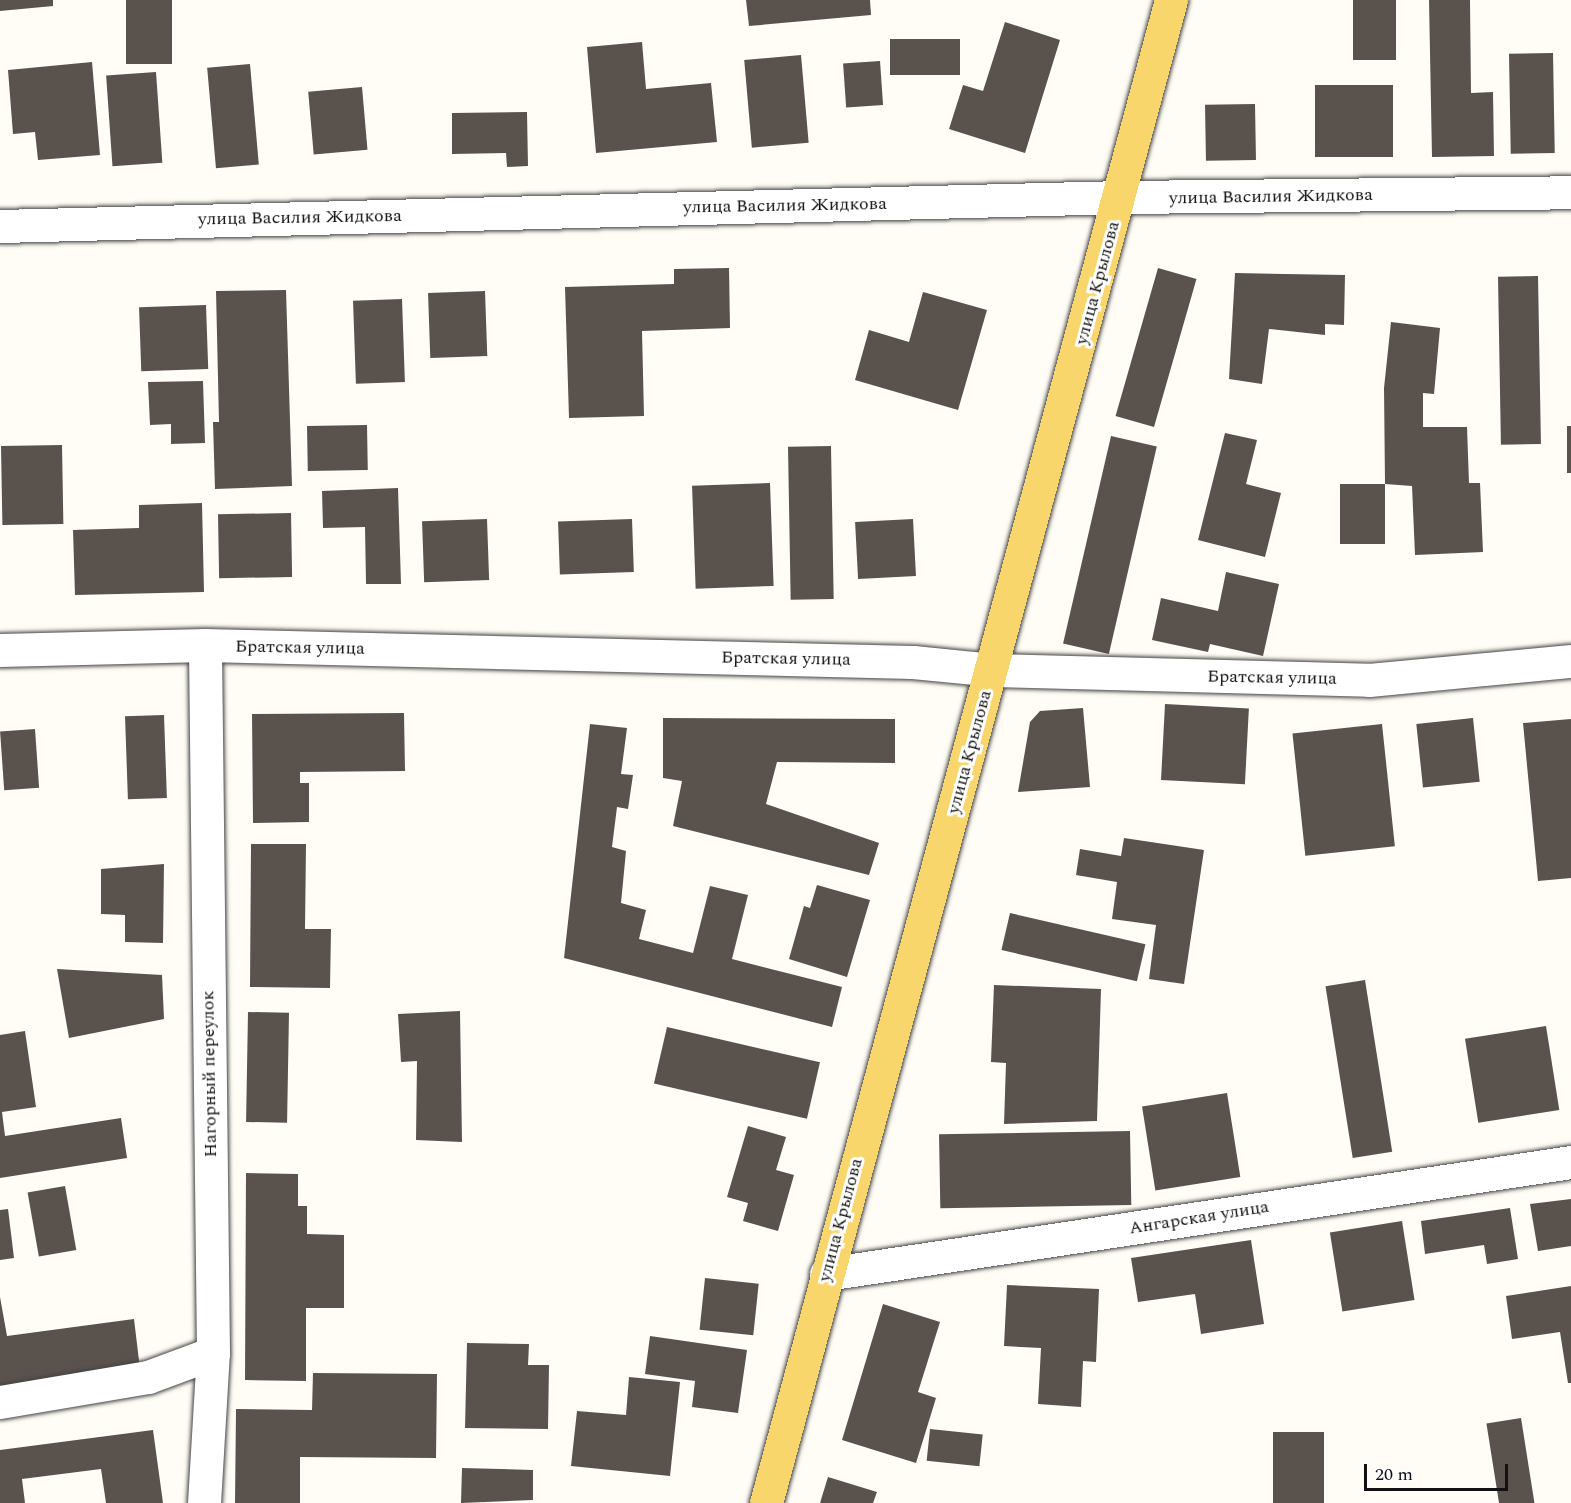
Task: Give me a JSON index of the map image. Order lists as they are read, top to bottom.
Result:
{
  "streets": {
    "main road": ["улица Крылова"],
    "street": [
      "улица Василия Жидкова",
      "Братская улица",
      "Нагорный переулок",
      "Ангарская улица"
    ]
  },
  "crossings": [
    ["улица Василия Жидкова", "улица Крылова"],
    ["улица Крылова", "Братская улица"],
    ["улица Крылова", "Ангарская улица"],
    ["Братская улица", "Нагорный переулок"]
  ],
  "scale_bar": "20 m"
}
